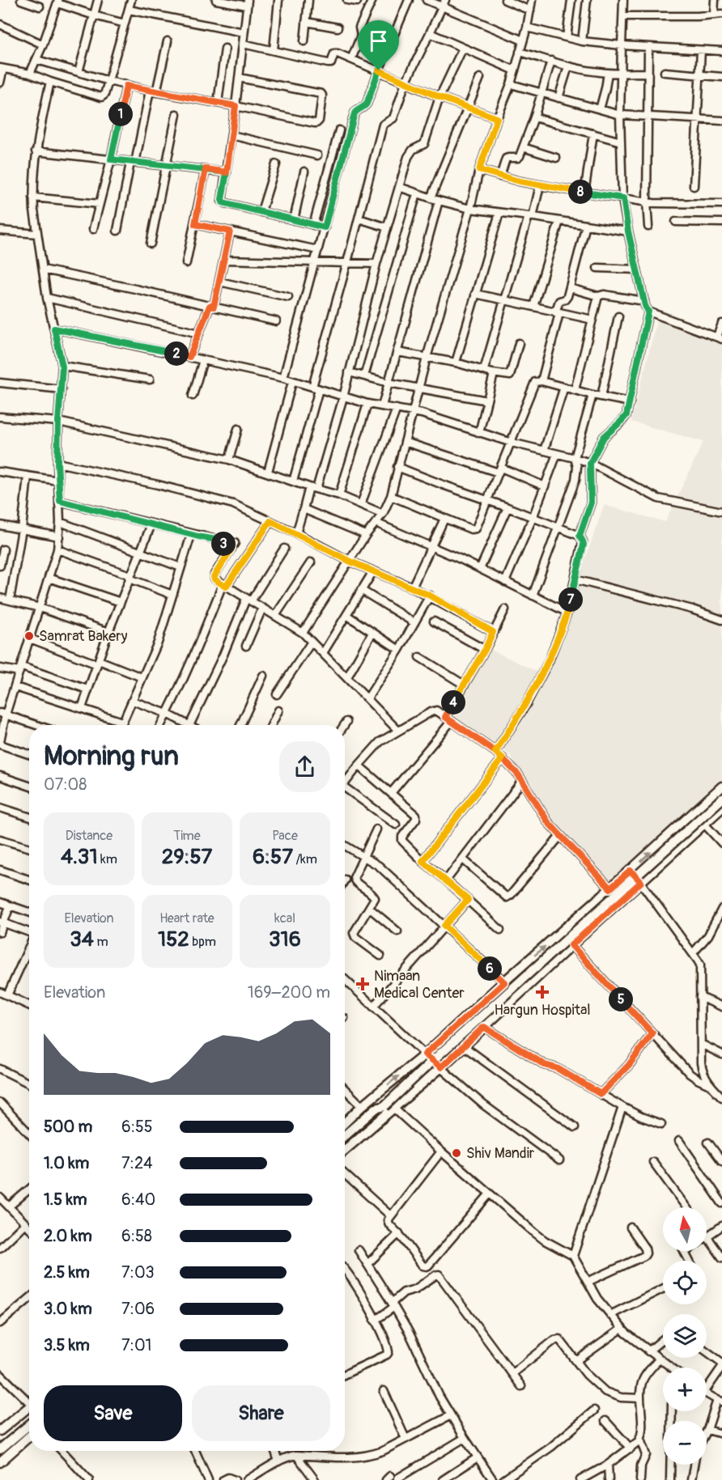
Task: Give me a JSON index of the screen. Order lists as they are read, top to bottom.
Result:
{
  "places": {
    "other": ["Samrat Bakery", "Shiv Mandir"],
    "health": ["Nimaan Medical Center", "Hargun Hospital"]
  },
  "north": "top",
  "page": {
    "pins": [
      "1",
      "8",
      "2",
      "3",
      "7",
      "4",
      "6",
      "5"
    ],
    "heading": ["Morning run", "07:08"],
    "stats": [
      ["Distance", "4.31 km"],
      ["Time", "29:57"],
      ["Pace", "6:57 /km"],
      ["Elevation", "34 m"],
      ["Heart rate", "152 bpm"],
      ["kcal", "316"]
    ],
    "chart": ["Elevation", "169–200 m"],
    "list": [
      {
        "name": "500 m",
        "note": "6:55"
      },
      {
        "name": "1.0 km",
        "note": "7:24"
      },
      {
        "name": "1.5 km",
        "note": "6:40"
      },
      {
        "name": "2.0 km",
        "note": "6:58"
      },
      {
        "name": "2.5 km",
        "note": "7:03"
      },
      {
        "name": "3.0 km",
        "note": "7:06"
      },
      {
        "name": "3.5 km",
        "note": "7:01"
      }
    ],
    "map_buttons": ["+", "−"],
    "buttons": ["Save", "Share"]
  }
}
